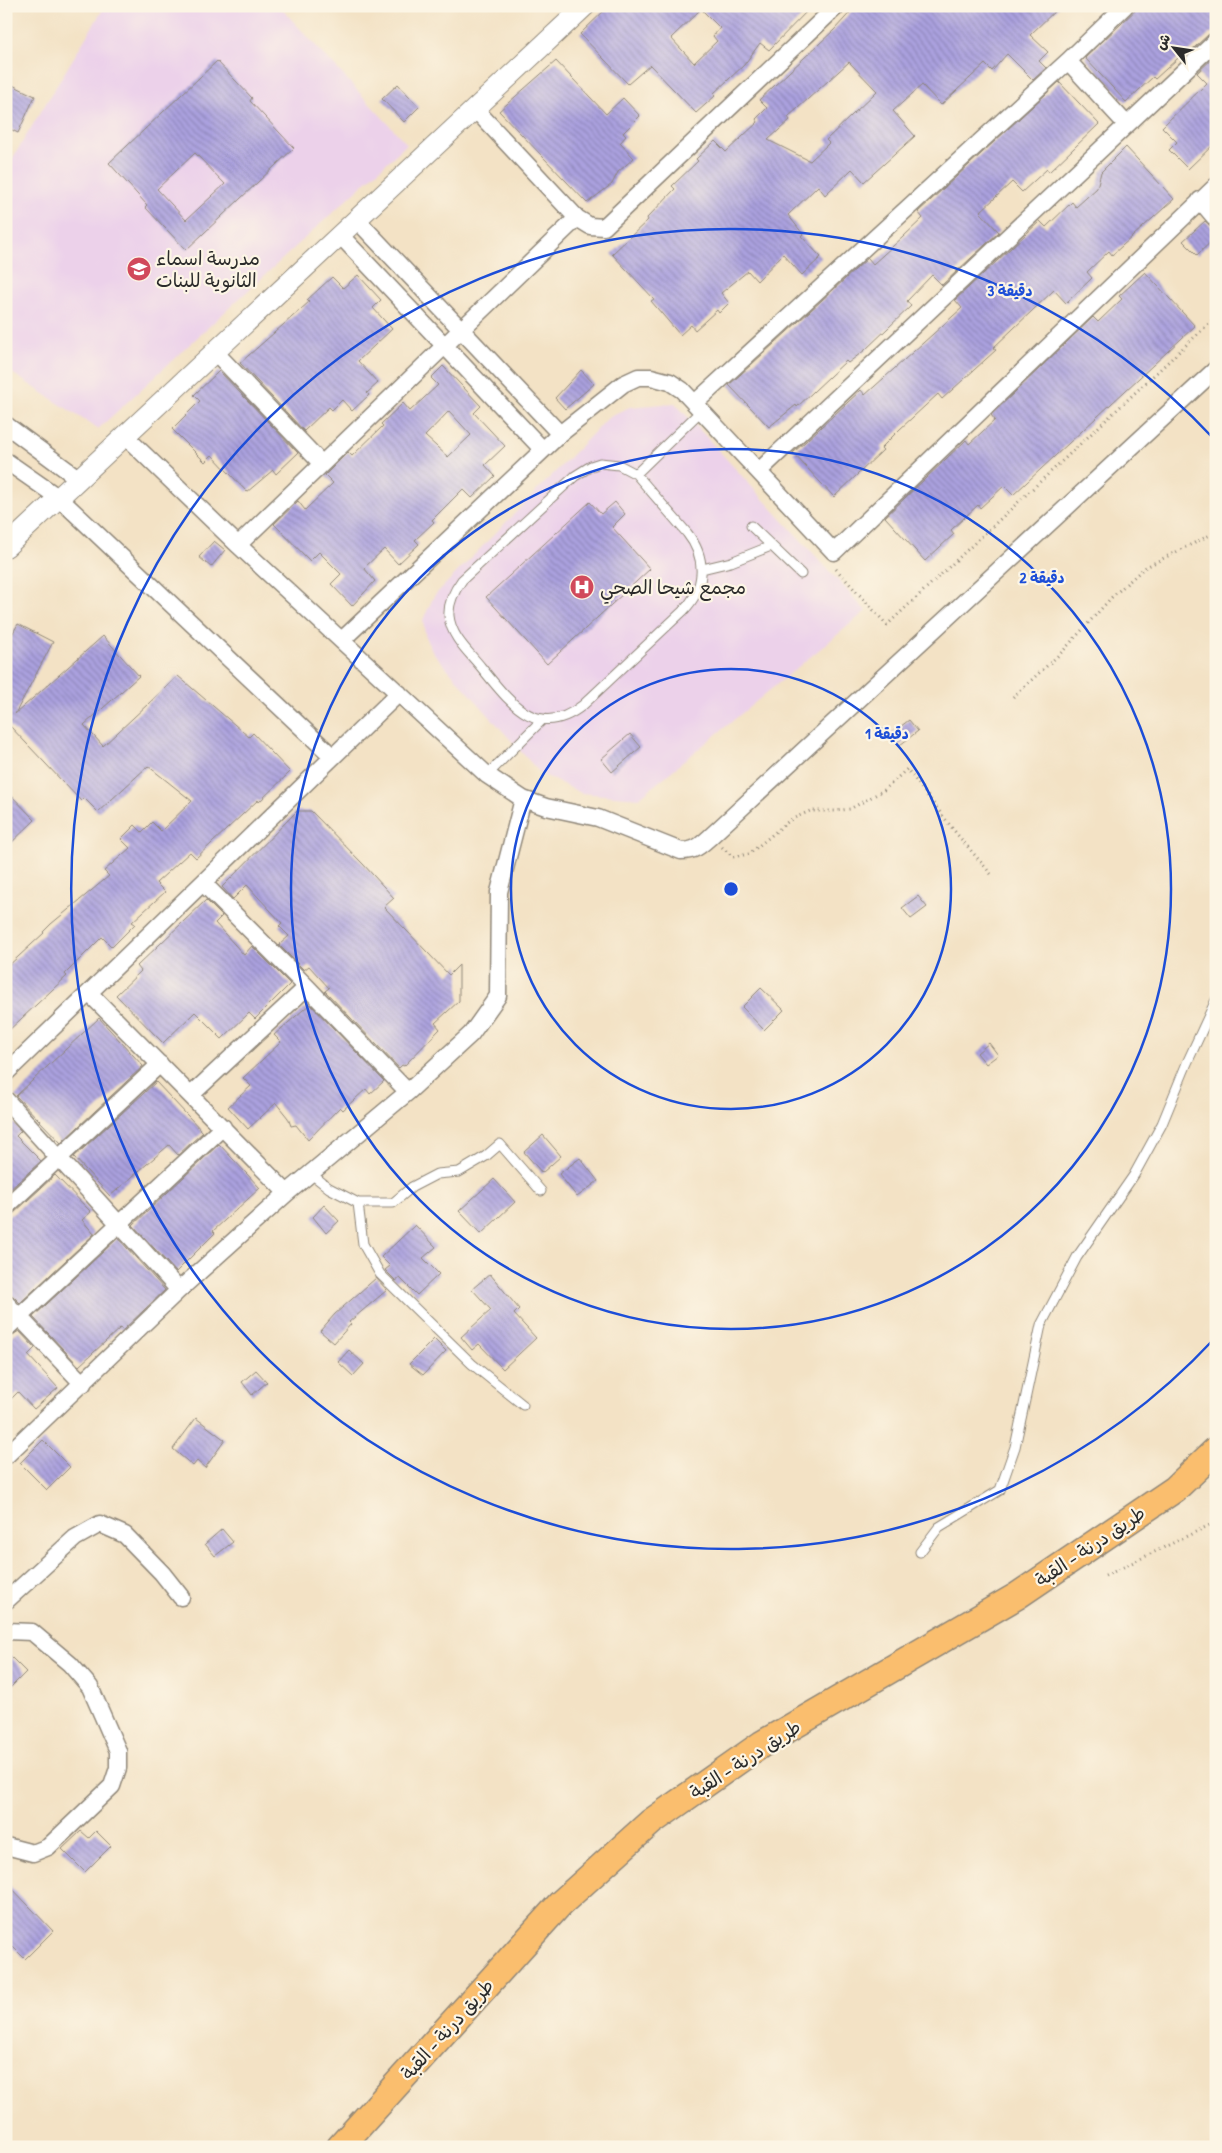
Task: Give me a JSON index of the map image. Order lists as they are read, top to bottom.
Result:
{
  "streets": {
    "main road": ["طريق درنة - القبة"]
  },
  "places": {
    "school or university": ["مدرسة اسماء الثانوية للبنات"],
    "hospital": ["مجمع شيحا الصحي"]
  },
  "north": "top left",
  "rings": ["3 دقيقة", "2 دقيقة", "1 دقيقة"]
}
